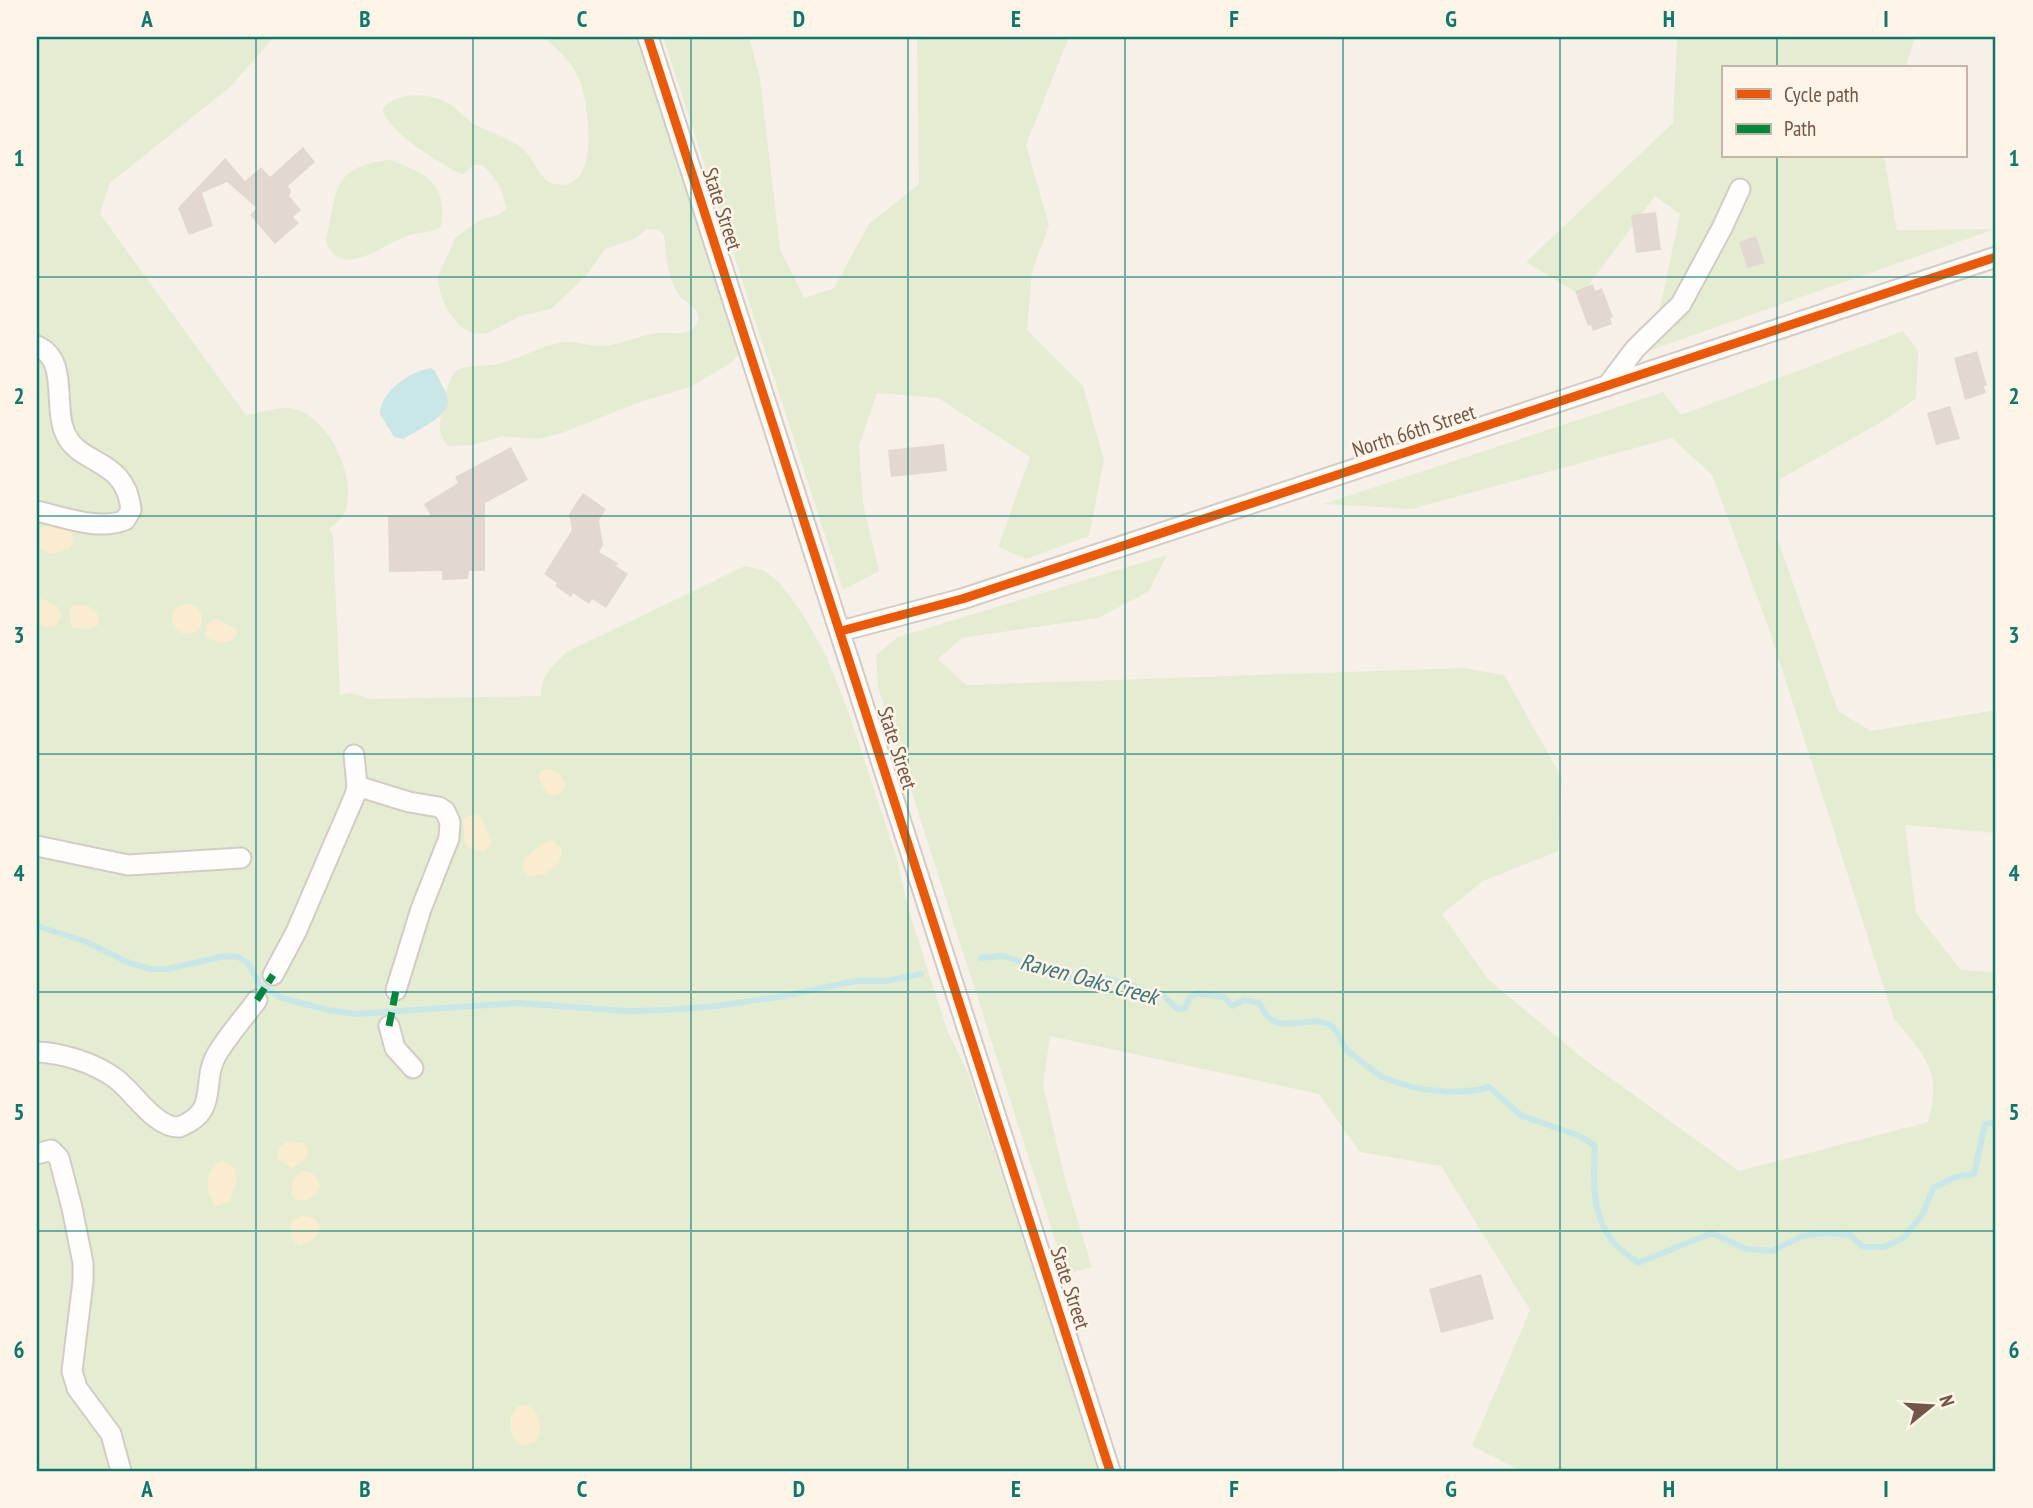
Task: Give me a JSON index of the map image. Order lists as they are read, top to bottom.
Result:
{
  "streets": {
    "street": ["State Street", "North 66th Street"]
  },
  "crossings": [
    ["State Street", "North 66th Street"]
  ],
  "water": ["Raven Oaks Creek"],
  "legend": ["Cycle path", "Path"],
  "north": "right",
  "grid": {
    "columns": [
      "A",
      "B",
      "C",
      "D",
      "E",
      "F",
      "G",
      "H",
      "I"
    ],
    "rows": [
      "1",
      "2",
      "3",
      "4",
      "5",
      "6"
    ]
  }
}
